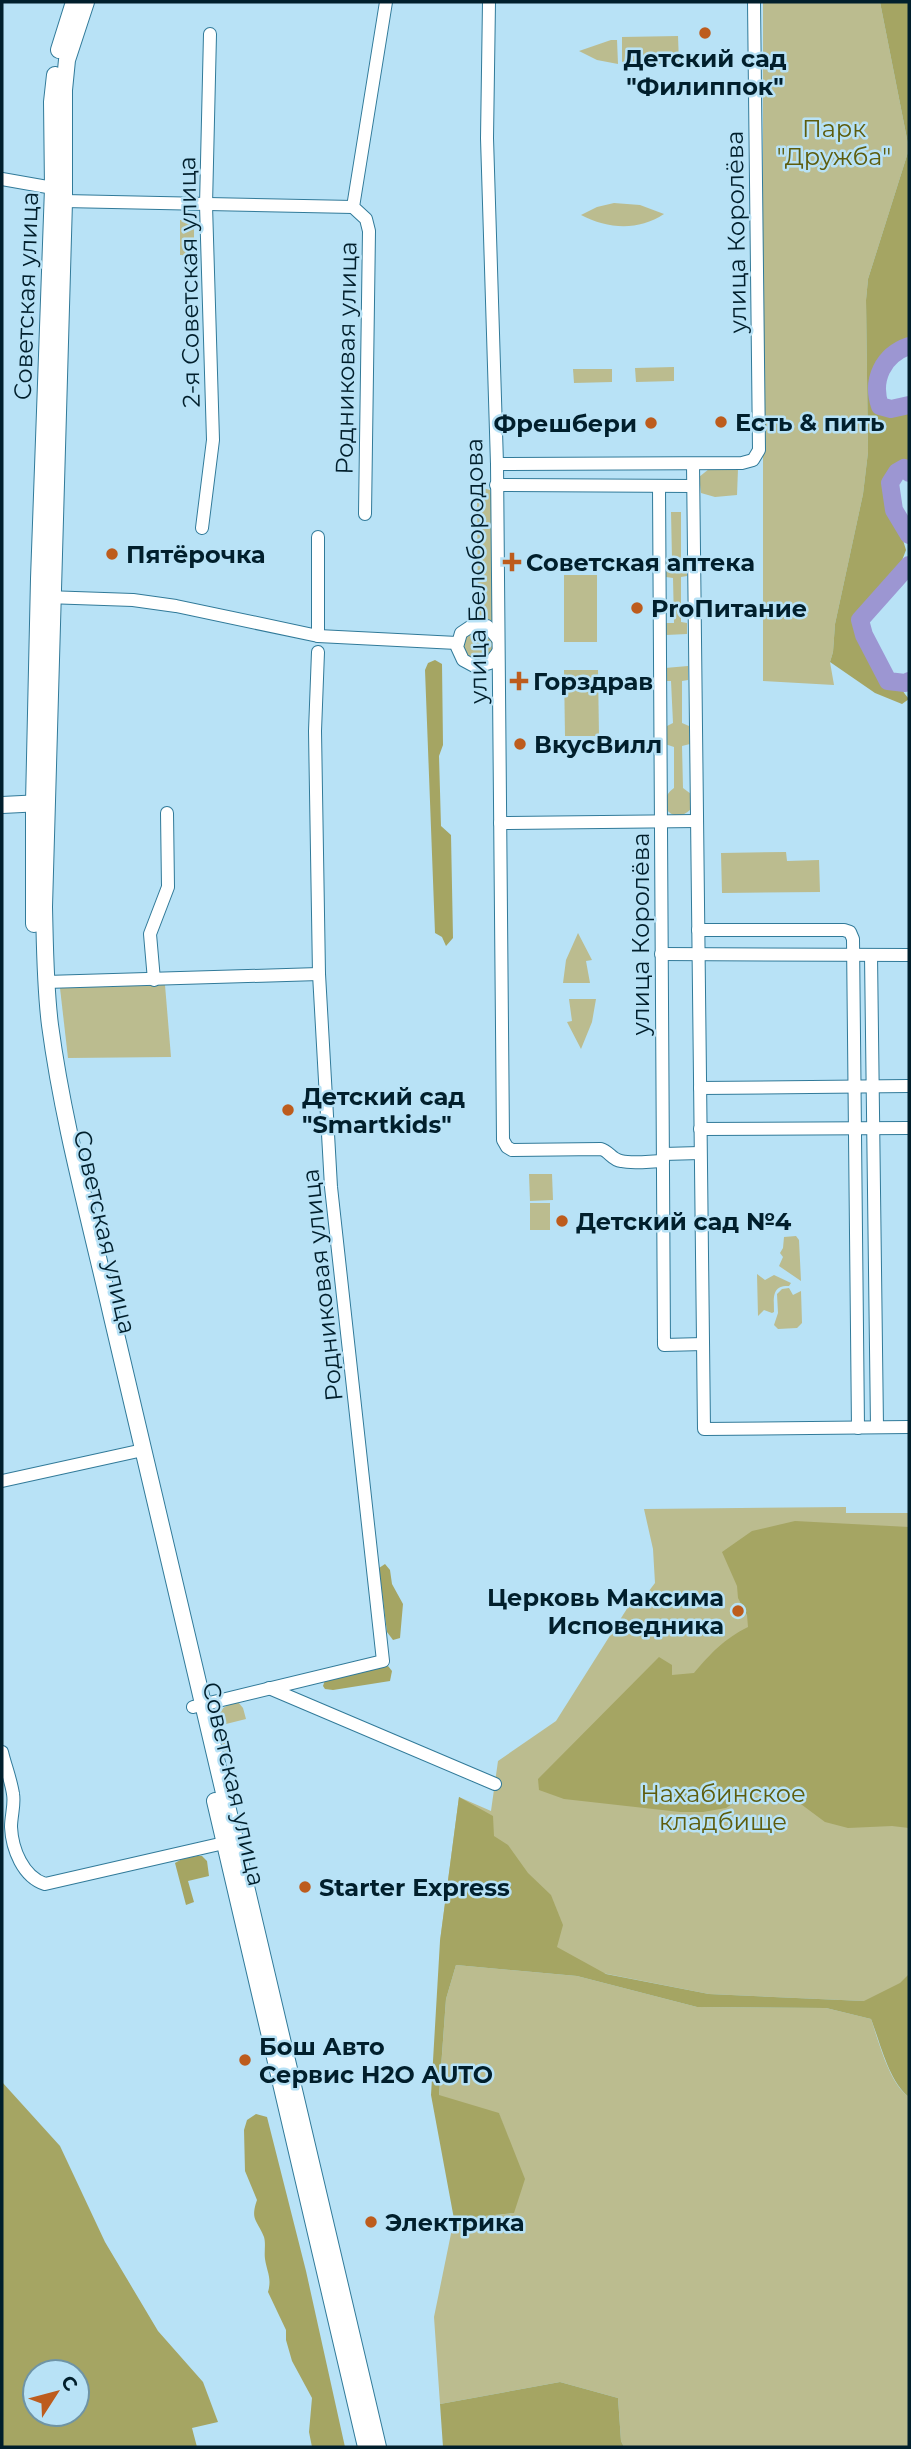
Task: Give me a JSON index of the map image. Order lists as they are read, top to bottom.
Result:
{
  "streets": {
    "main road": ["Советская улица"],
    "street": [
      "улица Королёва",
      "2-я Советская улица",
      "Родниковая улица",
      "улица Белобородова"
    ]
  },
  "crossings": [
    ["улица Королёва", "улица Белобородова"]
  ],
  "parks": ["Парк \"Дружба\"", "Нахабинское кладбище"],
  "places": {
    "other": [
      "Детский сад \"Филиппок\"",
      "Есть & пить",
      "Фрешбери",
      "Пятёрочка",
      "ProПитание",
      "ВкусВилл",
      "Детский сад \"Smartkids\"",
      "Детский сад №4",
      "Церковь Максима Исповедника",
      "Starter Express",
      "Бош Авто Сервис H2O AUTO",
      "Электрика"
    ],
    "health": ["Советская аптека", "Горздрав"]
  },
  "north": "top right"
}
